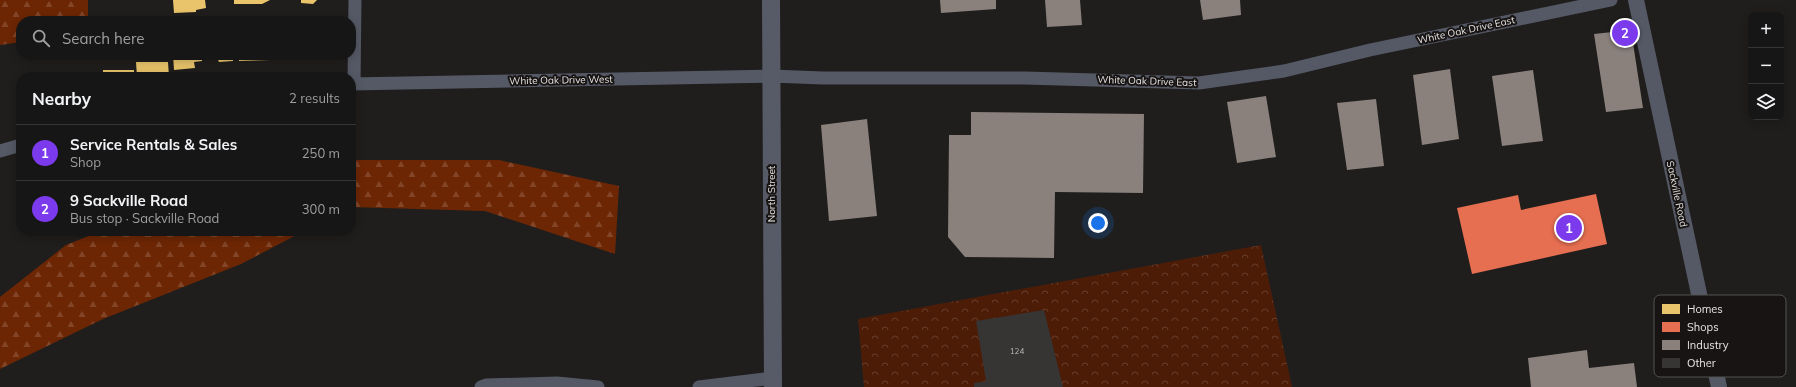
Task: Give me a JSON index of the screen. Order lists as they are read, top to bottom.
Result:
{
  "streets": {
    "main road": ["North Street"],
    "street": ["White Oak Drive East", "White Oak Drive West", "Sackville Road"]
  },
  "crossings": [
    ["White Oak Drive East", "White Oak Drive West"],
    ["White Oak Drive East", "North Street"],
    ["White Oak Drive West", "North Street"]
  ],
  "house_numbers": ["124"],
  "legend": [
    "Homes",
    "Shops",
    "Industry",
    "Other"
  ],
  "page": {
    "map_buttons": ["+", "−"],
    "search": "Search here",
    "pins": ["2", "1"],
    "heading": ["Nearby", "2 results"],
    "list": [
      {
        "mark": "1",
        "name": "Service Rentals & Sales",
        "note": "Shop",
        "value": "250 m"
      },
      {
        "mark": "2",
        "name": "9 Sackville Road",
        "note": "Bus stop · Sackville Road",
        "value": "300 m"
      }
    ]
  }
}
